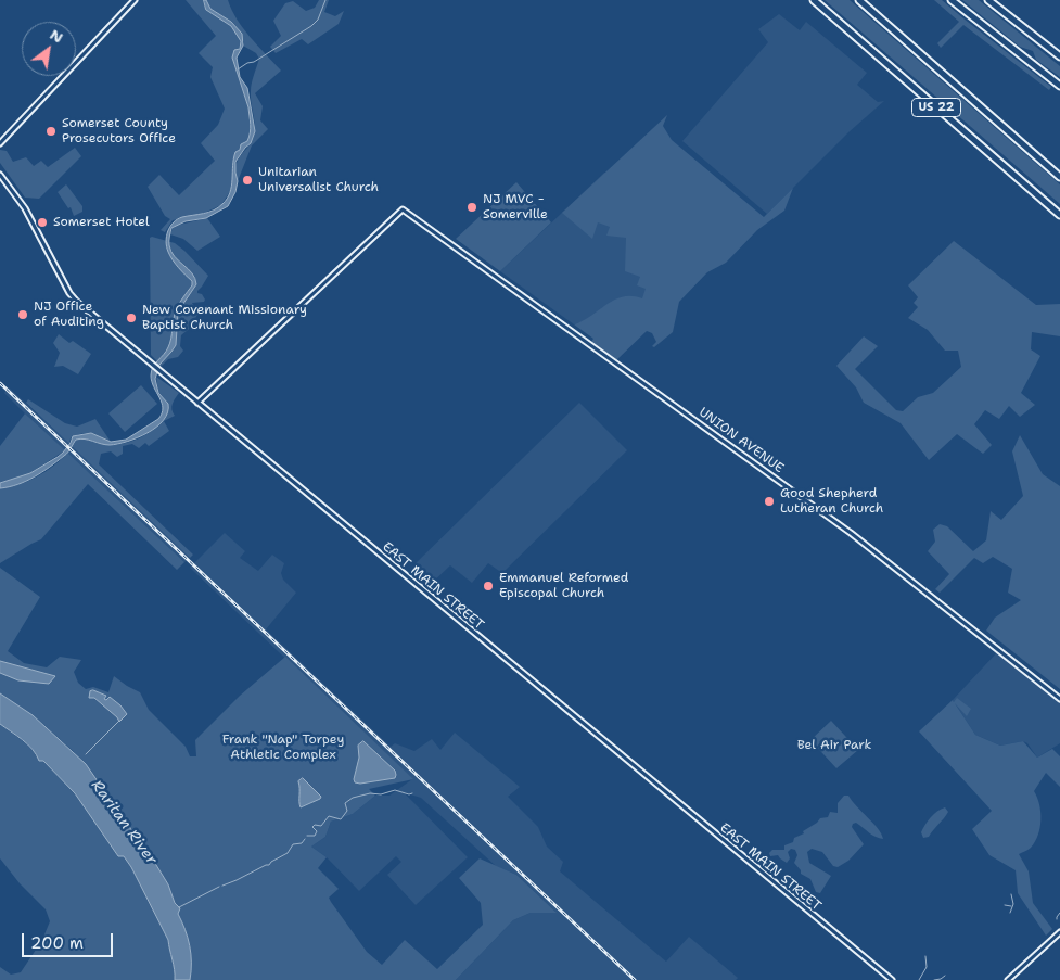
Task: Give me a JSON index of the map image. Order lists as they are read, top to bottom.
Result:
{
  "streets": {
    "highway": ["US 22"],
    "street": ["UNION AVENUE", "EAST MAIN STREET"]
  },
  "crossings": [
    ["UNION AVENUE", "EAST MAIN STREET"]
  ],
  "water": ["Raritan River"],
  "parks": ["Frank \"Nap\" Torpey Athletic Complex", "Bel Air Park"],
  "places": [
    "Somerset County Prosecutors Office",
    "Unitarian Universalist Church",
    "NJ MVC - Somerville",
    "Somerset Hotel",
    "NJ Office of Auditing",
    "New Covenant Missionary Baptist Church",
    "Good Shepherd Lutheran Church",
    "Emmanuel Reformed Episcopal Church"
  ],
  "scale_bar": "200 m",
  "north": "top right"
}
